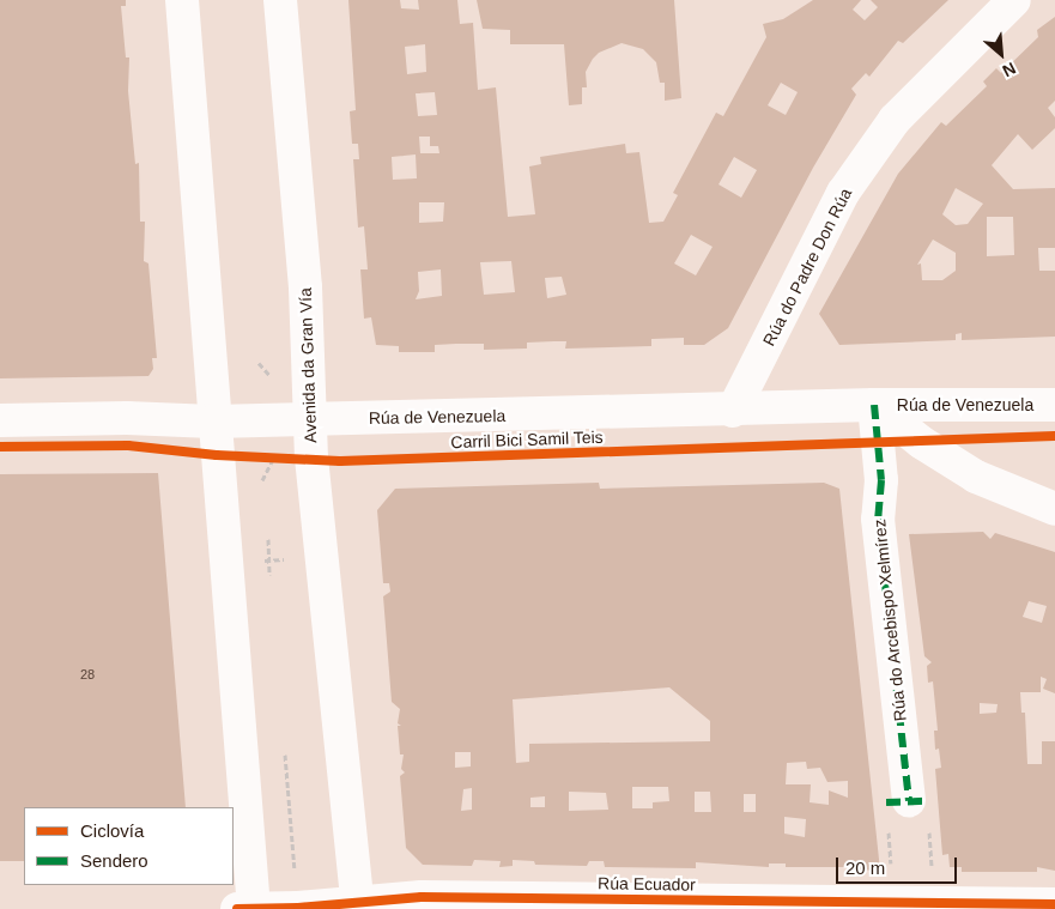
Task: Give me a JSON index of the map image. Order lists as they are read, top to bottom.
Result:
{
  "streets": {
    "main road": [
      "Rúa do Padre Don Rúa",
      "Avenida da Gran Vía",
      "Rúa de Venezuela",
      "Rúa do Arcebispo Xelmírez",
      "Rúa Ecuador"
    ],
    "cycle path": ["Carril Bici Samil Teis"]
  },
  "crossings": [
    ["Rúa do Padre Don Rúa", "Rúa de Venezuela"],
    ["Avenida da Gran Vía", "Rúa de Venezuela"],
    ["Avenida da Gran Vía", "Rúa Ecuador"],
    ["Rúa de Venezuela", "Rúa do Arcebispo Xelmírez"]
  ],
  "house_numbers": ["28"],
  "legend": ["Ciclovía", "Sendero"],
  "scale_bar": "20 m",
  "north": "bottom right"
}
